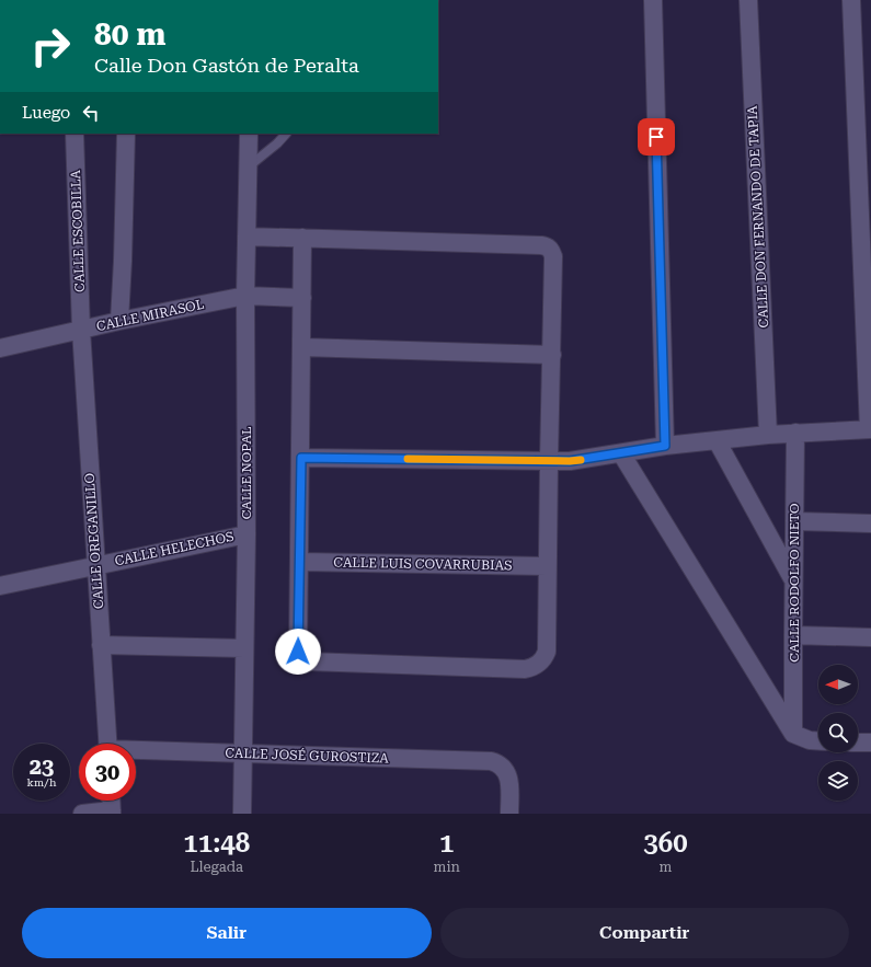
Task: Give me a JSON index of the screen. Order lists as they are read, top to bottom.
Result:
{
  "streets": {
    "street": [
      "CALLE DON FERNANDO DE TAPIA",
      "CALLE ESCOBILLA",
      "CALLE MIRASOL",
      "CALLE NOPAL",
      "CALLE OREGANILLO",
      "CALLE HELECHOS",
      "CALLE LUIS COVARRUBIAS",
      "CALLE RODOLFO NIETO",
      "CALLE JOSÉ GUROSTIZA"
    ]
  },
  "crossings": [
    ["CALLE ESCOBILLA", "CALLE MIRASOL"],
    ["CALLE ESCOBILLA", "CALLE OREGANILLO"],
    ["CALLE MIRASOL", "CALLE NOPAL"],
    ["CALLE MIRASOL", "CALLE OREGANILLO"],
    ["CALLE NOPAL", "CALLE HELECHOS"],
    ["CALLE NOPAL", "CALLE JOSÉ GUROSTIZA"],
    ["CALLE OREGANILLO", "CALLE HELECHOS"]
  ],
  "north": "left",
  "page": {
    "turn": ["80 m", "Calle Don Gastón de Peralta"],
    "then": "Luego",
    "speed": "23 km/h",
    "limit": "30",
    "eta": [
      "11:48",
      "Llegada",
      "1",
      "min",
      "360",
      "m"
    ],
    "buttons": ["Salir", "Compartir"]
  }
}
